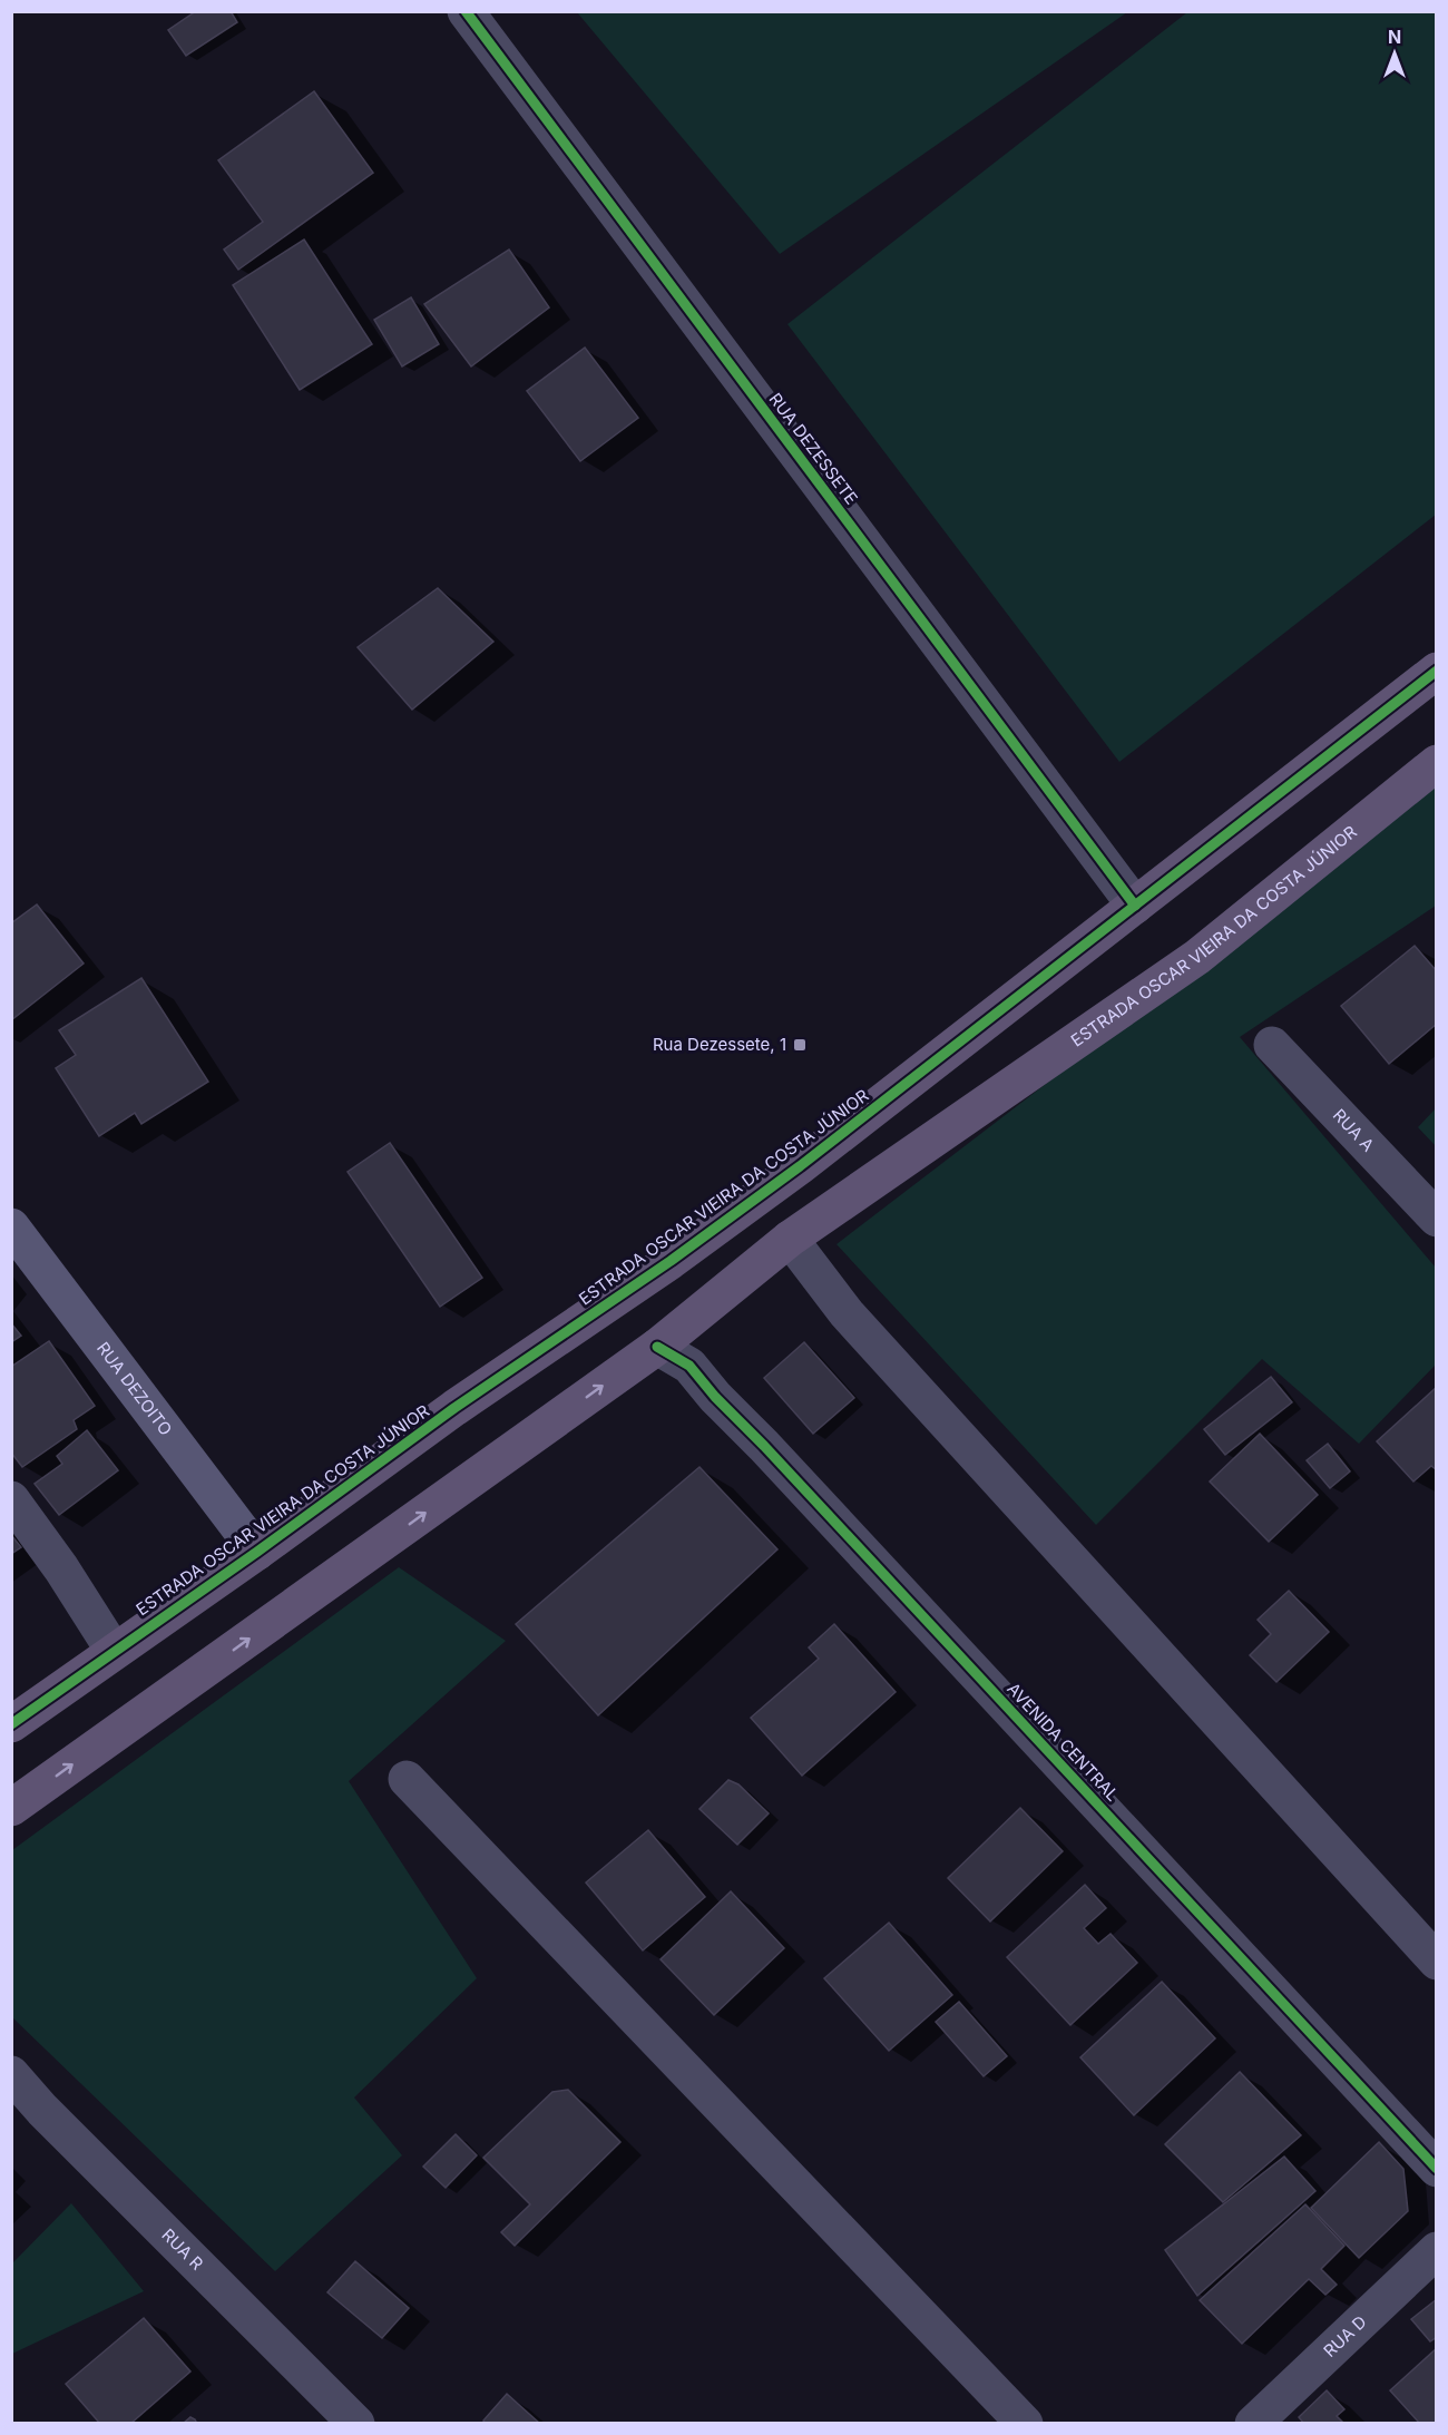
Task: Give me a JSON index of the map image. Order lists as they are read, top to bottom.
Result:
{
  "streets": {
    "main road": ["ESTRADA OSCAR VIEIRA DA COSTA JÚNIOR", "RUA DEZOITO"],
    "street": [
      "RUA DEZESSETE",
      "RUA A",
      "AVENIDA CENTRAL",
      "RUA R",
      "RUA D"
    ]
  },
  "crossings": [
    ["RUA DEZESSETE", "ESTRADA OSCAR VIEIRA DA COSTA JÚNIOR"],
    ["ESTRADA OSCAR VIEIRA DA COSTA JÚNIOR", "RUA DEZOITO"],
    ["ESTRADA OSCAR VIEIRA DA COSTA JÚNIOR", "AVENIDA CENTRAL"]
  ],
  "places": {
    "transit": ["Rua Dezessete, 1"]
  },
  "north": "top"
}
